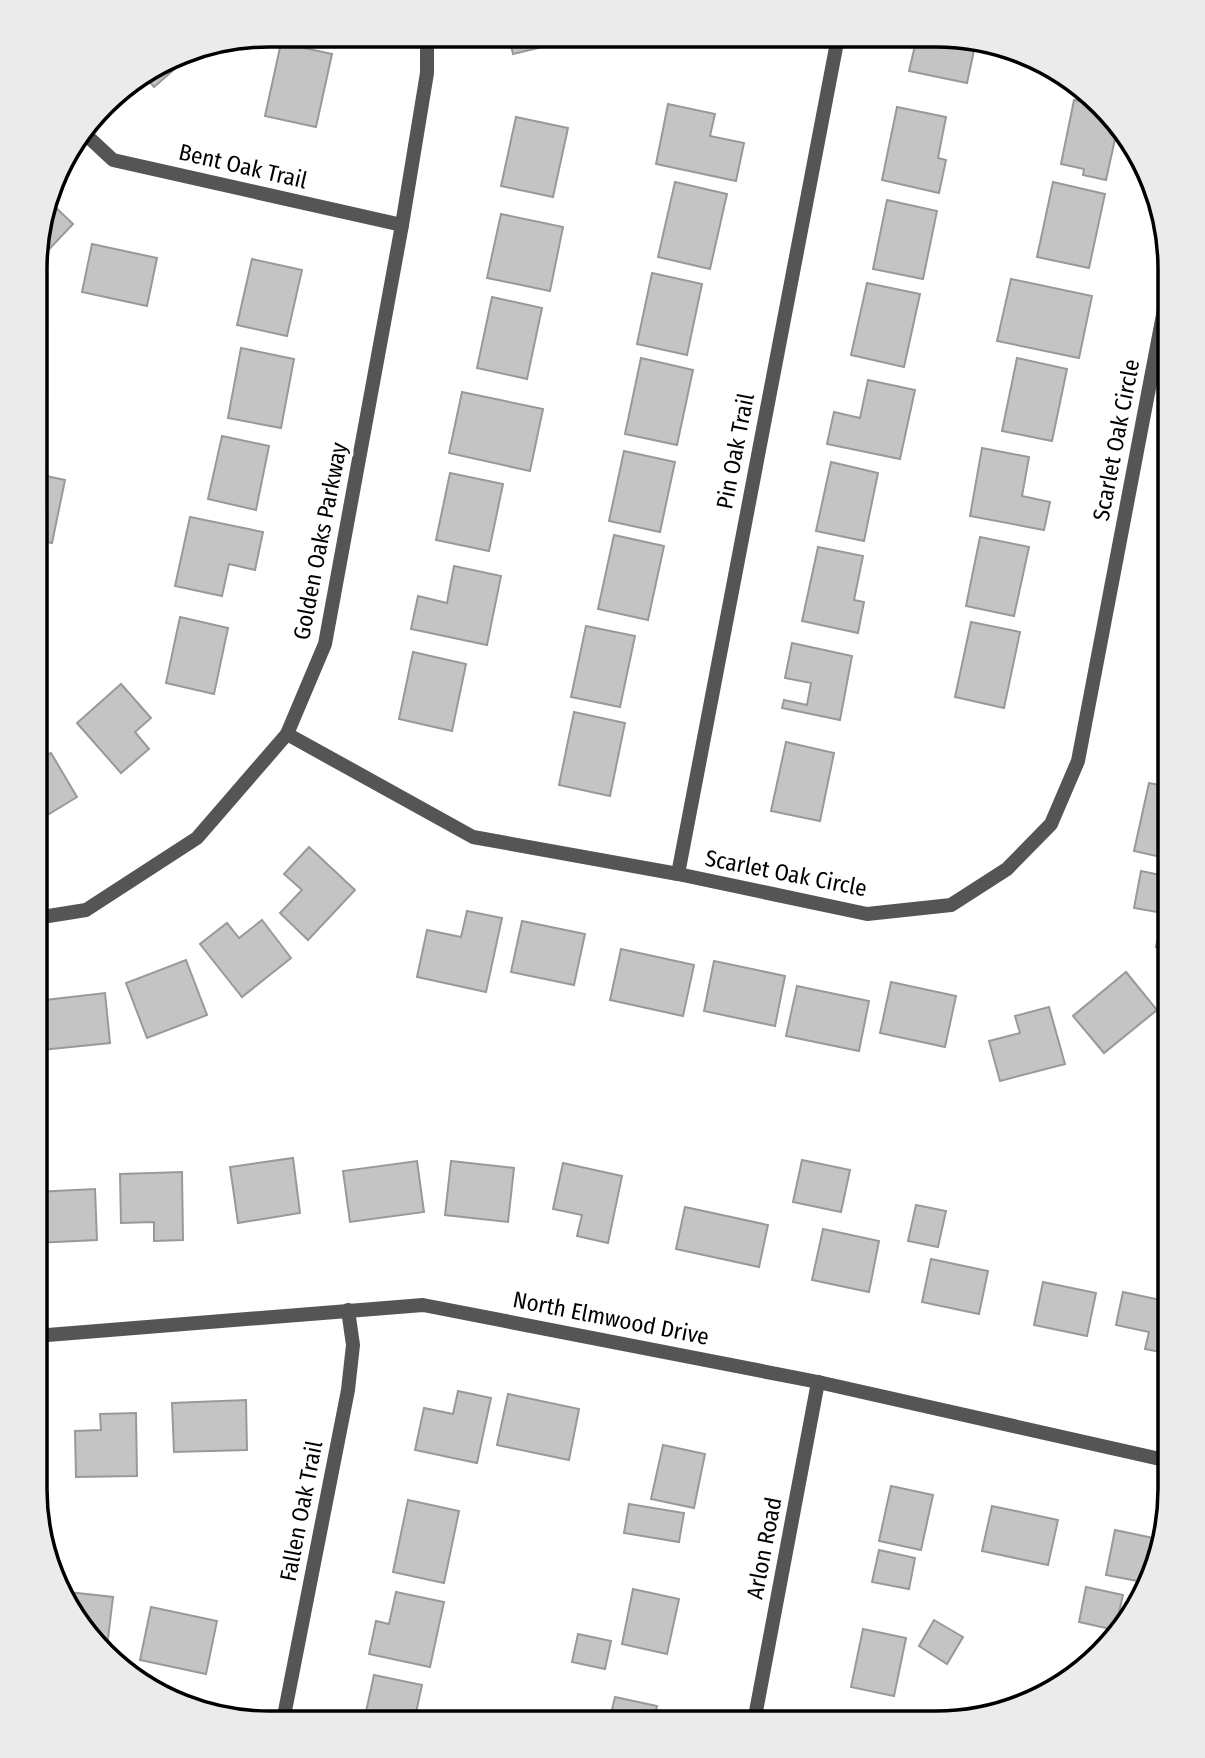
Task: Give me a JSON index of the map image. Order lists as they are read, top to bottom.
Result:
{
  "streets": {
    "street": [
      "Bent Oak Trail",
      "Scarlet Oak Circle",
      "Pin Oak Trail",
      "Golden Oaks Parkway",
      "North Elmwood Drive",
      "Fallen Oak Trail",
      "Arlon Road"
    ]
  },
  "crossings": [
    ["Bent Oak Trail", "Golden Oaks Parkway"],
    ["Scarlet Oak Circle", "Pin Oak Trail"],
    ["Scarlet Oak Circle", "Golden Oaks Parkway"],
    ["North Elmwood Drive", "Fallen Oak Trail"],
    ["North Elmwood Drive", "Arlon Road"]
  ]
}
